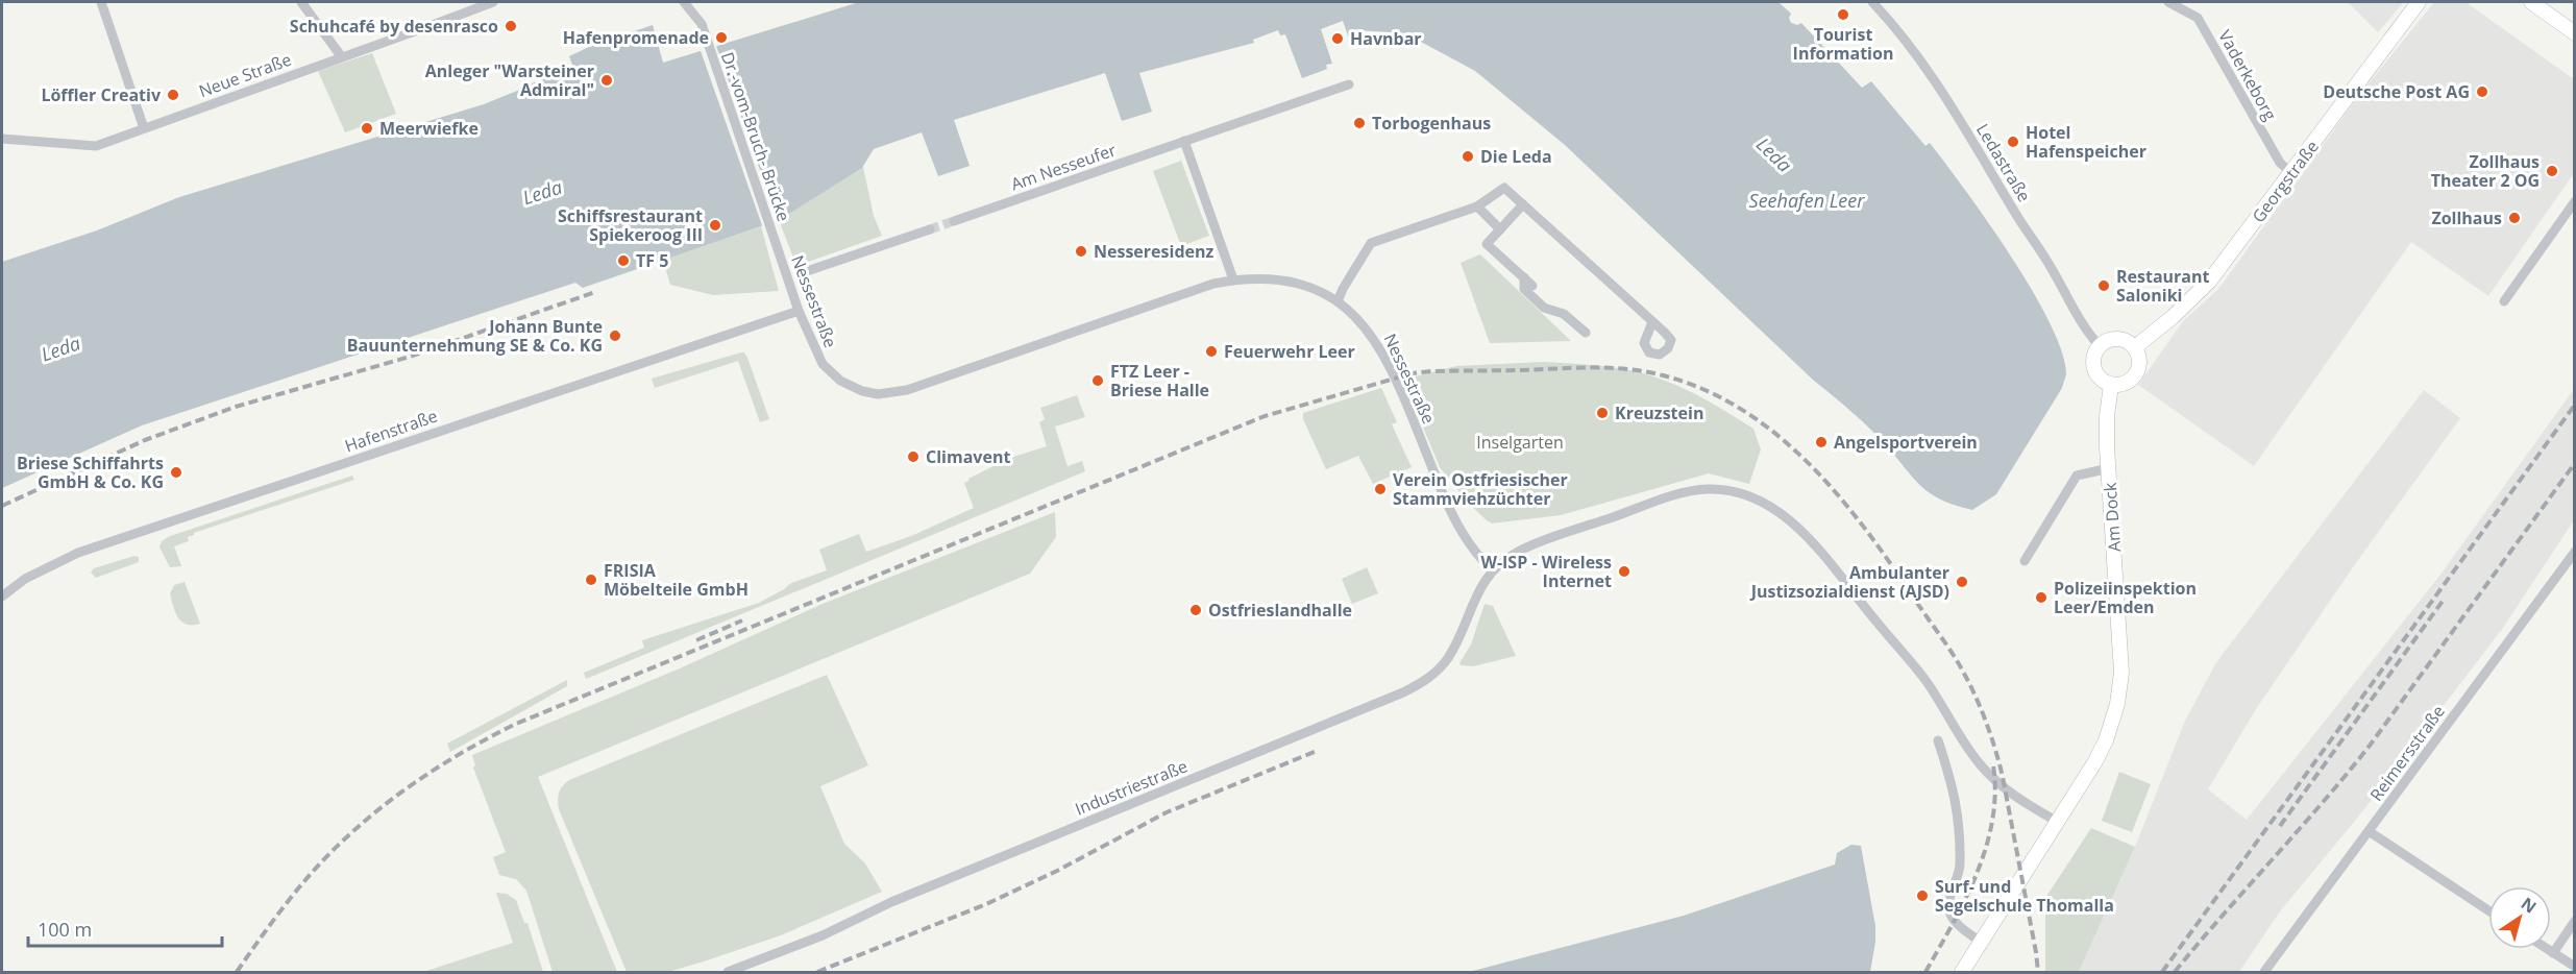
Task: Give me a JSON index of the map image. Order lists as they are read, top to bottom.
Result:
{
  "streets": {
    "main road": ["Georgstraße", "Am Dock"],
    "street": [
      "Neue Straße",
      "Vaderkeborg",
      "Dr.-vom-Bruch- Brücke",
      "Ledastraße",
      "Am Nesseufer",
      "Nessestraße",
      "Hafenstraße",
      "Reimersstraße",
      "Industriestraße"
    ]
  },
  "crossings": [
    ["Vaderkeborg", "Georgstraße"],
    ["Dr.-vom-Bruch- Brücke", "Nessestraße"],
    ["Ledastraße", "Georgstraße"],
    ["Ledastraße", "Am Dock"],
    ["Georgstraße", "Am Dock"],
    ["Nessestraße", "Hafenstraße"],
    ["Nessestraße", "Industriestraße"]
  ],
  "water": ["Leda", "Seehafen Leer"],
  "parks": ["Inselgarten"],
  "places": [
    "Tourist Information",
    "Schuhcafé by desenrasco",
    "Hafenpromenade",
    "Havnbar",
    "Anleger \"Warsteiner Admiral\"",
    "Deutsche Post AG",
    "Löffler Creativ",
    "Torbogenhaus",
    "Meerwiefke",
    "Hotel Hafenspeicher",
    "Die Leda",
    "Zollhaus Theater 2 OG",
    "Zollhaus",
    "Schiffsrestaurant Spiekeroog III",
    "Nesseresidenz",
    "TF 5",
    "Restaurant Saloniki",
    "Johann Bunte Bauunternehmung SE & Co. KG",
    "Feuerwehr Leer",
    "FTZ Leer - Briese Halle",
    "Kreuzstein",
    "Angelsportverein",
    "Climavent",
    "Briese Schiffahrts GmbH & Co. KG",
    "Verein Ostfriesischer Stammviehzüchter",
    "W-ISP - Wireless Internet",
    "FRISIA Möbelteile GmbH",
    "Ambulanter Justizsozialdienst (AJSD)",
    "Polizeiinspektion Leer/Emden",
    "Ostfrieslandhalle",
    "Surf- und Segelschule Thomalla"
  ],
  "scale_bar": "100 m",
  "north": "top right"
}
